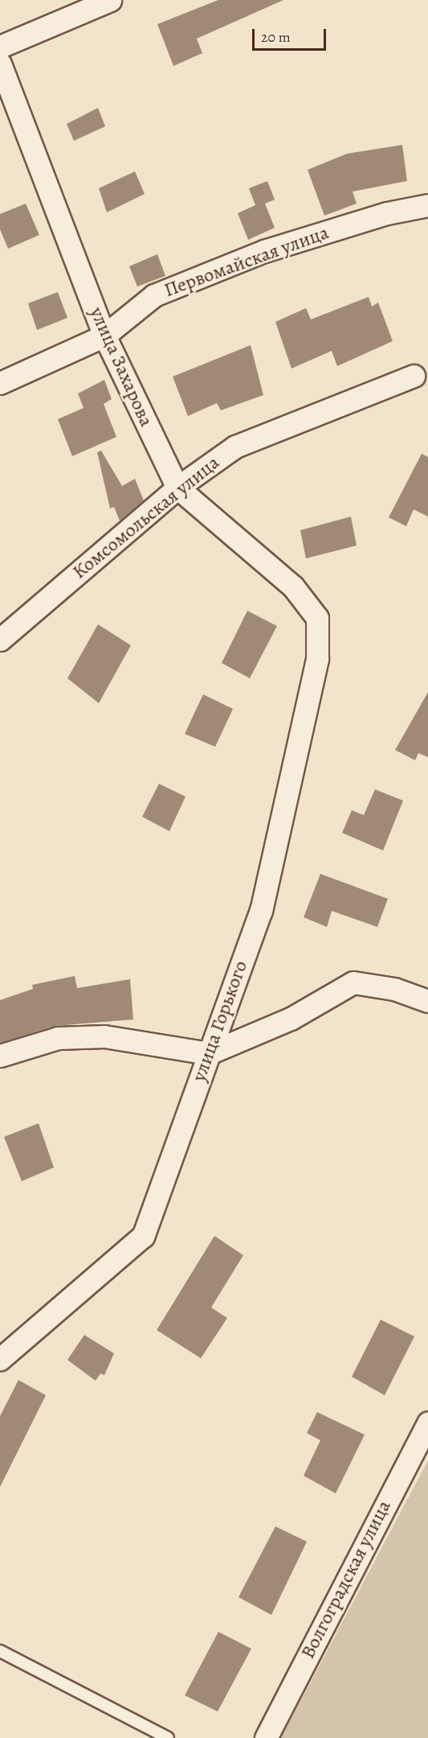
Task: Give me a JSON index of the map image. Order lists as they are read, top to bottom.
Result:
{
  "streets": {
    "street": [
      "Первомайская улица",
      "улица Захарова",
      "Комсомольская улица",
      "улица Горького",
      "Волгоградская улица"
    ]
  },
  "crossings": [
    ["Первомайская улица", "улица Захарова"],
    ["улица Захарова", "Комсомольская улица"],
    ["улица Захарова", "улица Горького"]
  ],
  "scale_bar": "20 m"
}
